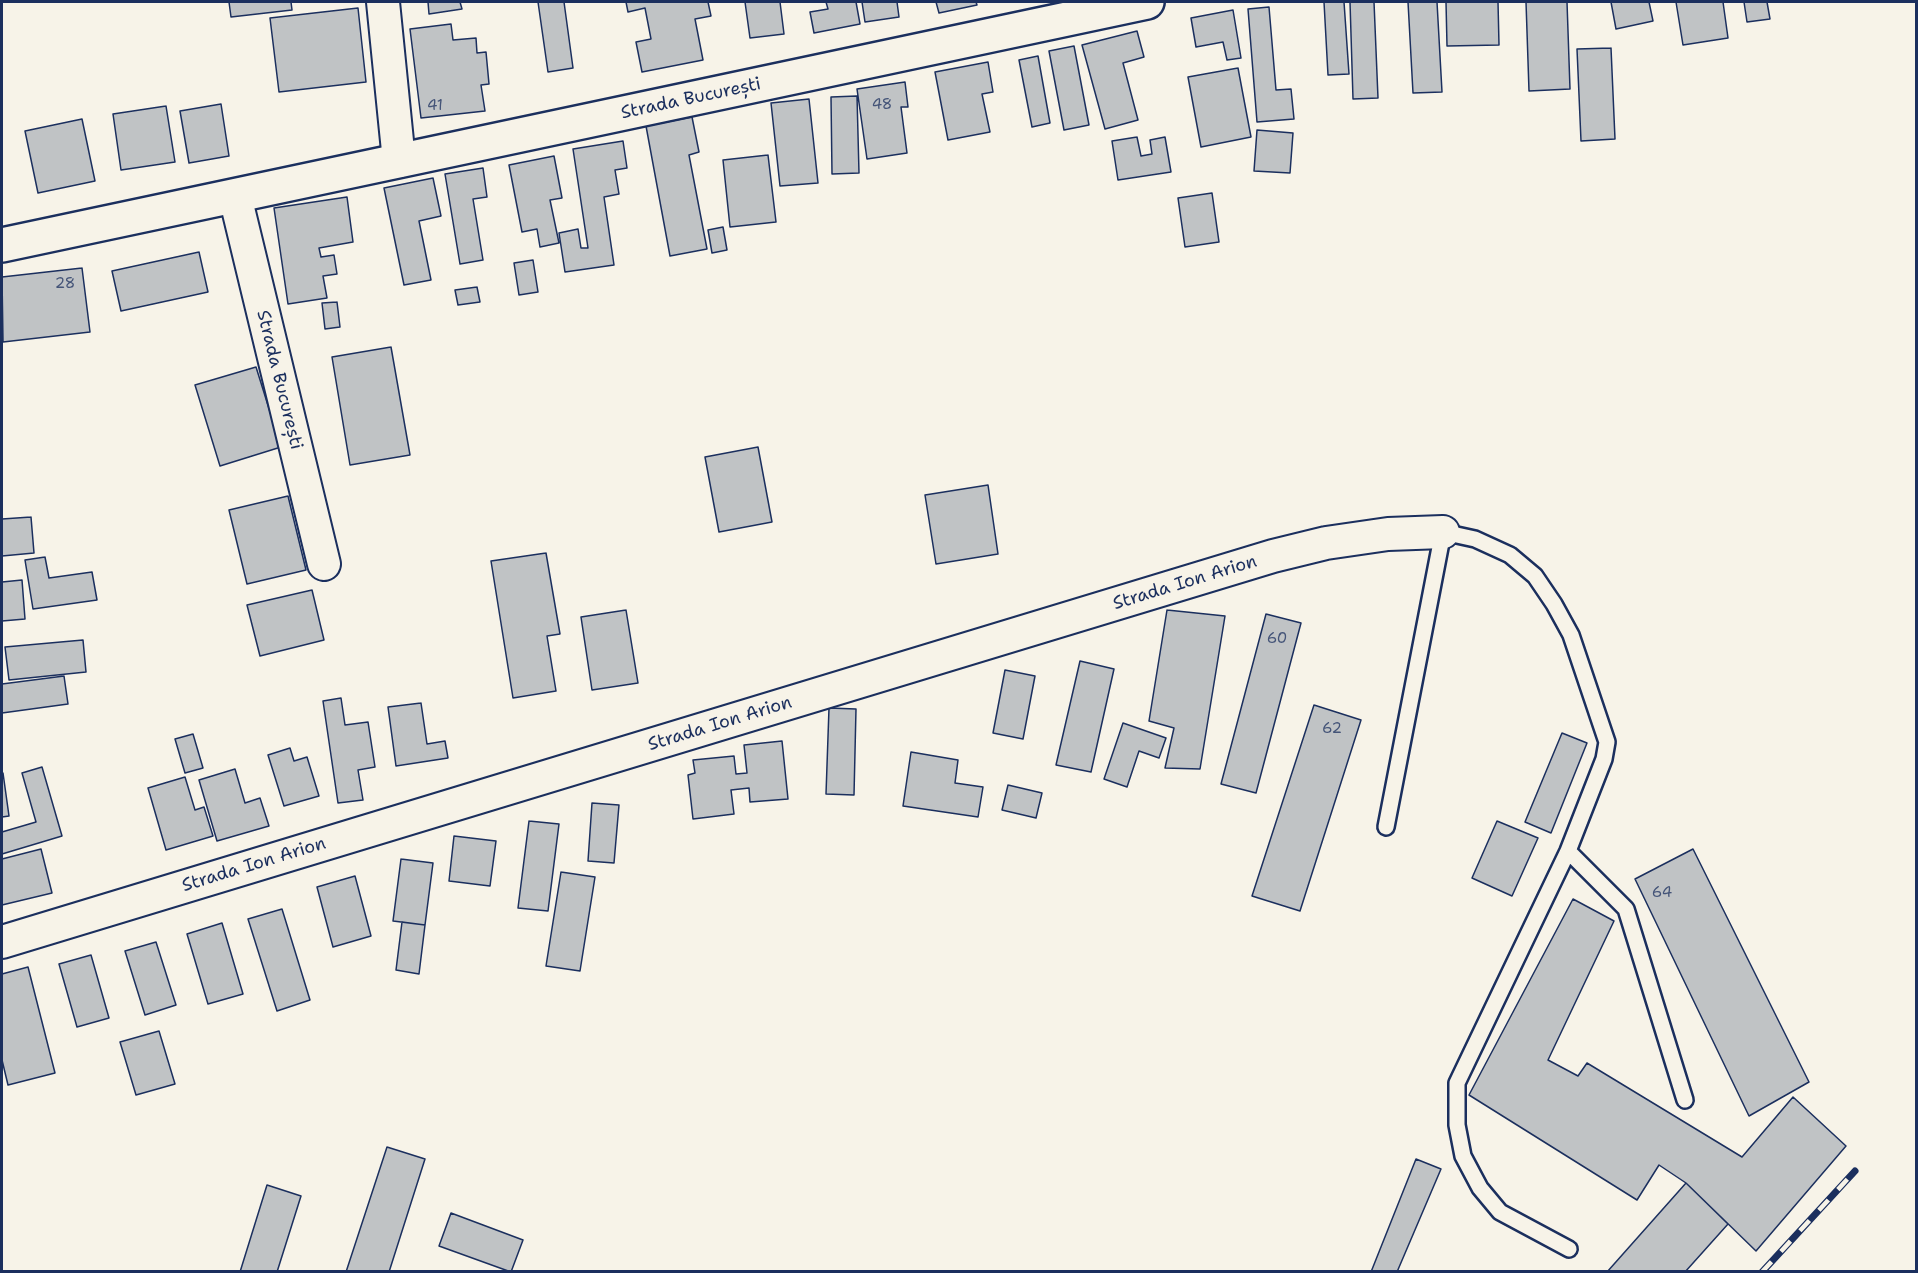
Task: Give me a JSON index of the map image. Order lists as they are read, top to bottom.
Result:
{
  "streets": {
    "main road": ["Strada București"],
    "street": ["Strada Ion Arion"]
  },
  "house_numbers": [
    "48",
    "41",
    "28",
    "60",
    "62",
    "64"
  ]
}
